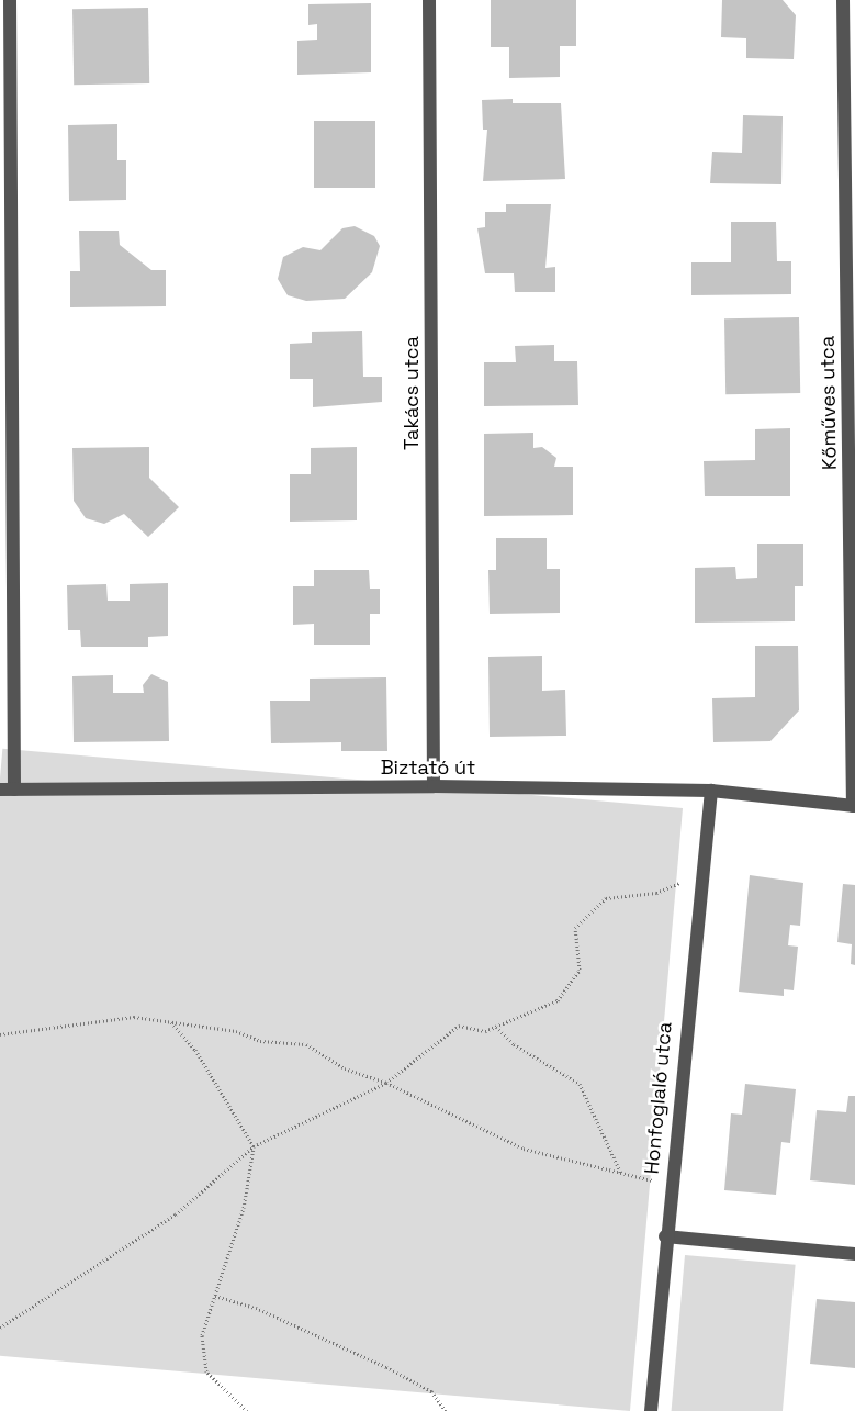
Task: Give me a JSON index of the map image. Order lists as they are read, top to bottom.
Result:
{
  "streets": {
    "street": [
      "Takács utca",
      "Kőműves utca",
      "Biztató út",
      "Honfoglaló utca"
    ]
  },
  "crossings": [
    ["Takács utca", "Biztató út"],
    ["Kőműves utca", "Biztató út"],
    ["Biztató út", "Honfoglaló utca"]
  ]
}
